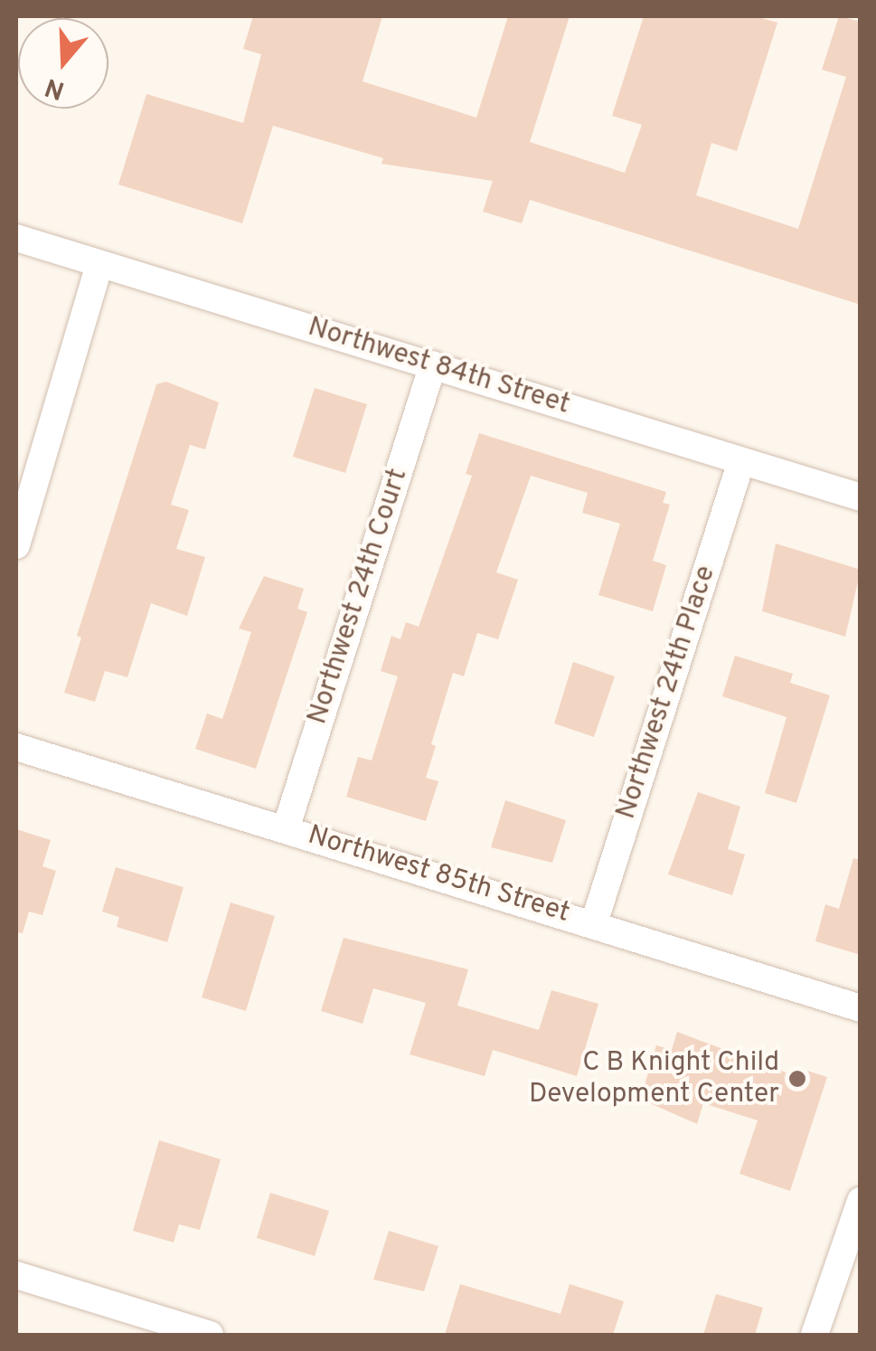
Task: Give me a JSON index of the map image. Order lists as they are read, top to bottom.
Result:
{
  "streets": {
    "street": [
      "Northwest 84th Street",
      "Northwest 24th Court",
      "Northwest 24th Place",
      "Northwest 85th Street"
    ]
  },
  "crossings": [
    ["Northwest 84th Street", "Northwest 24th Court"],
    ["Northwest 84th Street", "Northwest 24th Place"],
    ["Northwest 24th Court", "Northwest 85th Street"],
    ["Northwest 24th Place", "Northwest 85th Street"]
  ],
  "places": ["C B Knight Child Development Center"],
  "north": "bottom"
}
